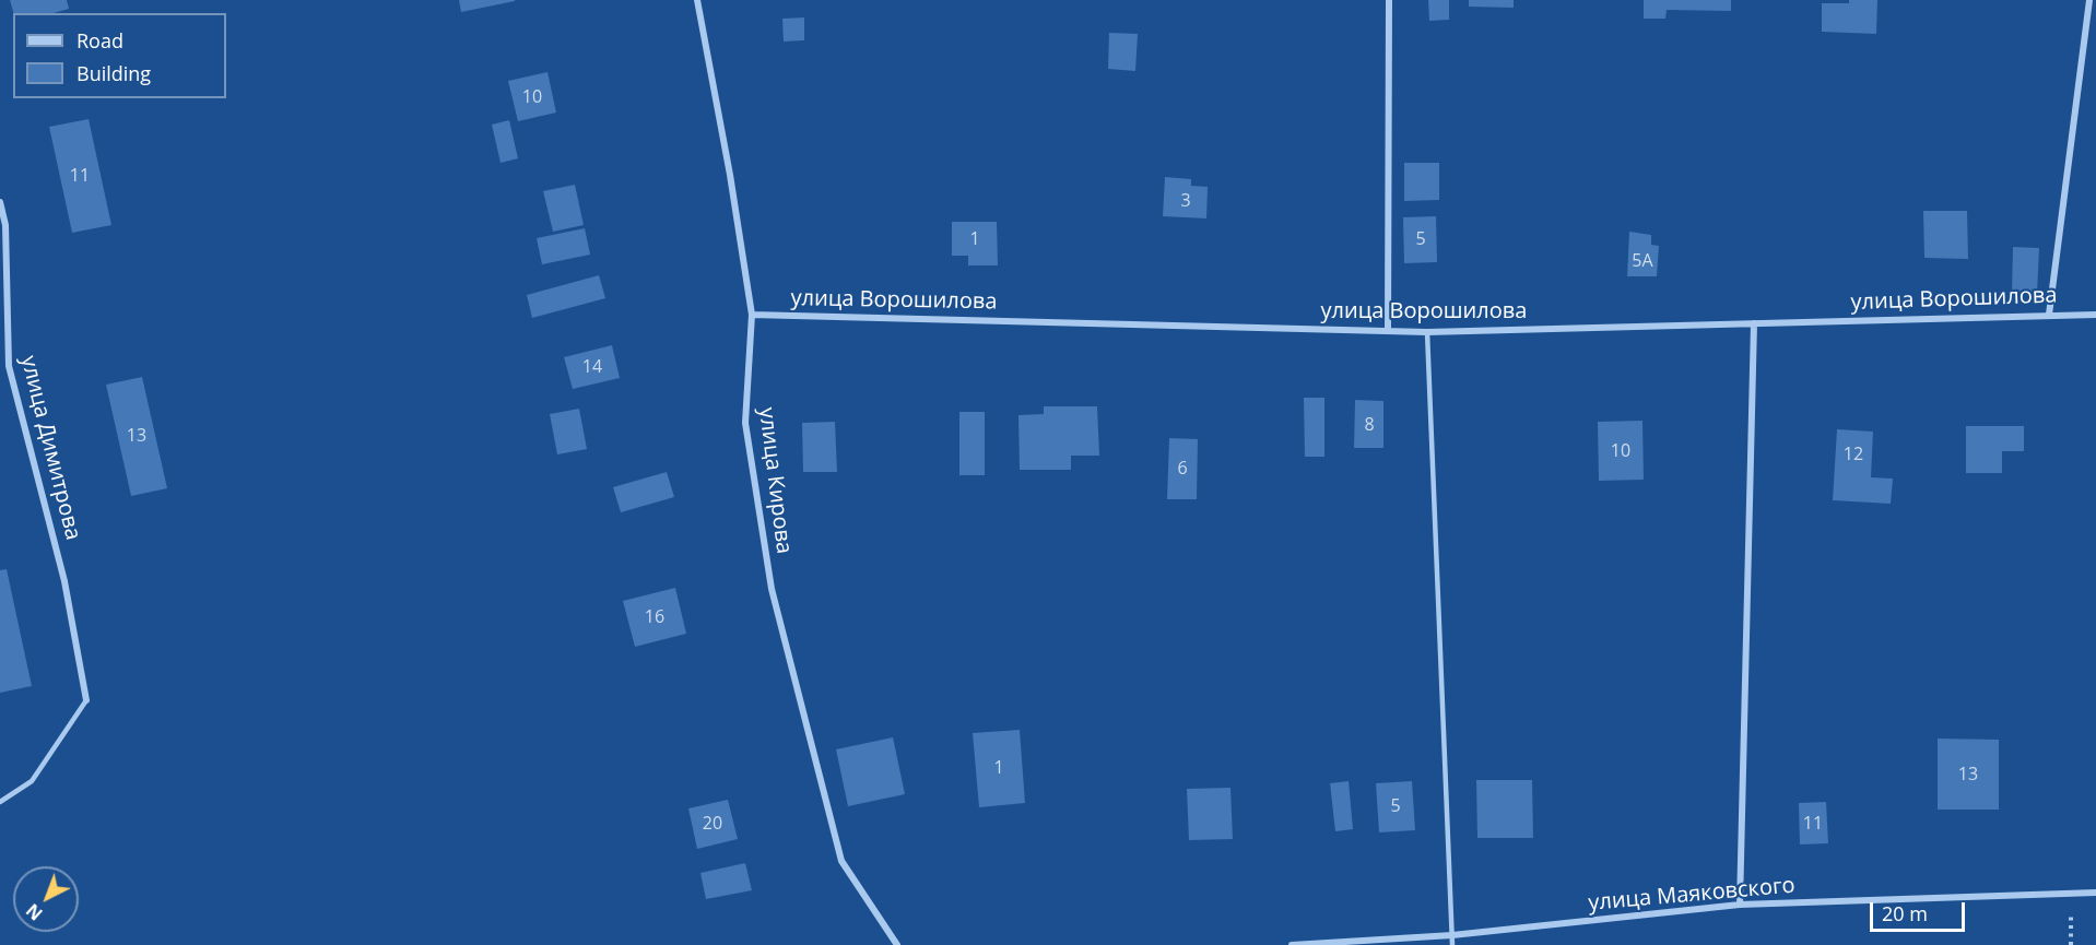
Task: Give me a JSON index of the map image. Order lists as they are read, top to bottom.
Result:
{
  "streets": {
    "street": [
      "улица Ворошилова",
      "улица Димитрова",
      "улица Кирова",
      "улица Маяковского"
    ]
  },
  "crossings": [
    ["улица Ворошилова", "улица Кирова"]
  ],
  "house_numbers": [
    "10",
    "11",
    "3",
    "1",
    "5",
    "5А",
    "14",
    "8",
    "13",
    "10",
    "12",
    "6",
    "16",
    "1",
    "13",
    "5",
    "20",
    "11"
  ],
  "legend": ["Road", "Building"],
  "scale_bar": "20 m",
  "north": "bottom left"
}
